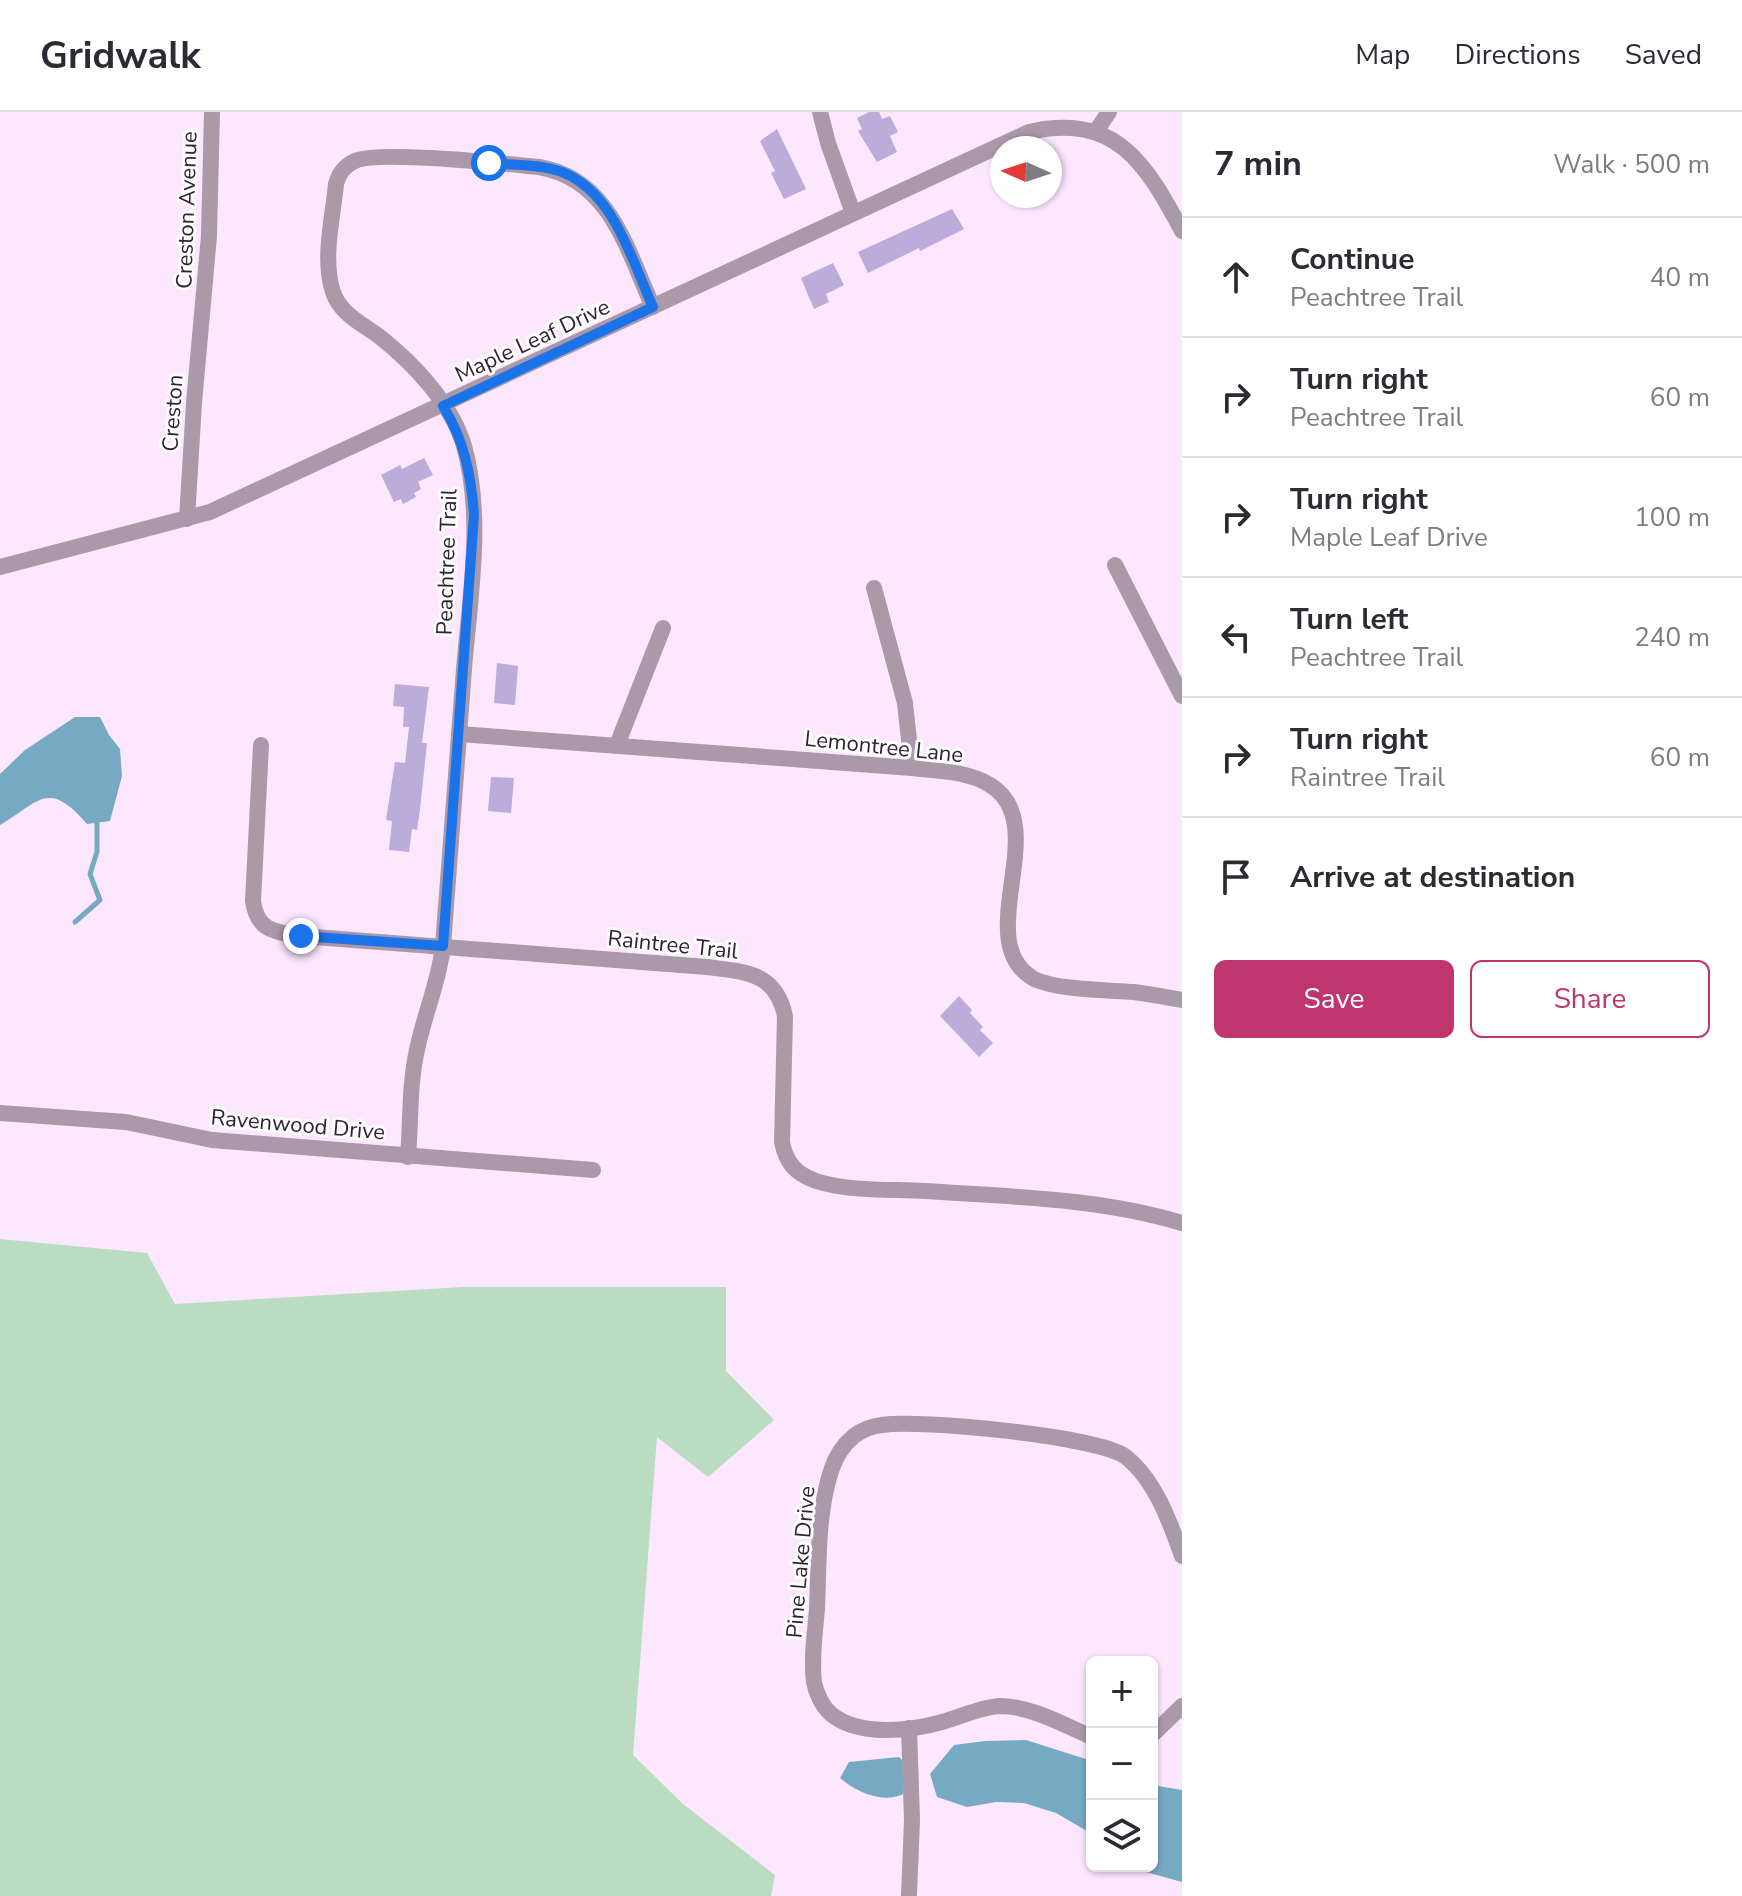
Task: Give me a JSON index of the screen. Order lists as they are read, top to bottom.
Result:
{
  "streets": {
    "street": [
      "Creston Avenue",
      "Maple Leaf Drive",
      "Creston",
      "Peachtree Trail",
      "Lemontree Lane",
      "Raintree Trail",
      "Ravenwood Drive",
      "Pine Lake Drive"
    ]
  },
  "crossings": [
    ["Creston Avenue", "Creston"],
    ["Maple Leaf Drive", "Creston"],
    ["Maple Leaf Drive", "Peachtree Trail"],
    ["Peachtree Trail", "Lemontree Lane"],
    ["Peachtree Trail", "Raintree Trail"],
    ["Peachtree Trail", "Ravenwood Drive"]
  ],
  "north": "left",
  "page": {
    "header": "Gridwalk",
    "nav": ["Map", "Directions", "Saved"],
    "heading": ["7 min", "Walk · 500 m"],
    "list": [
      ["Continue", "Peachtree Trail", "40 m"],
      ["Turn right", "Peachtree Trail", "60 m"],
      ["Turn right", "Maple Leaf Drive", "100 m"],
      ["Turn left", "Peachtree Trail", "240 m"],
      ["Turn right", "Raintree Trail", "60 m"],
      "Arrive at destination"
    ],
    "buttons": ["Save", "Share"],
    "map_buttons": ["+", "−"]
  }
}
